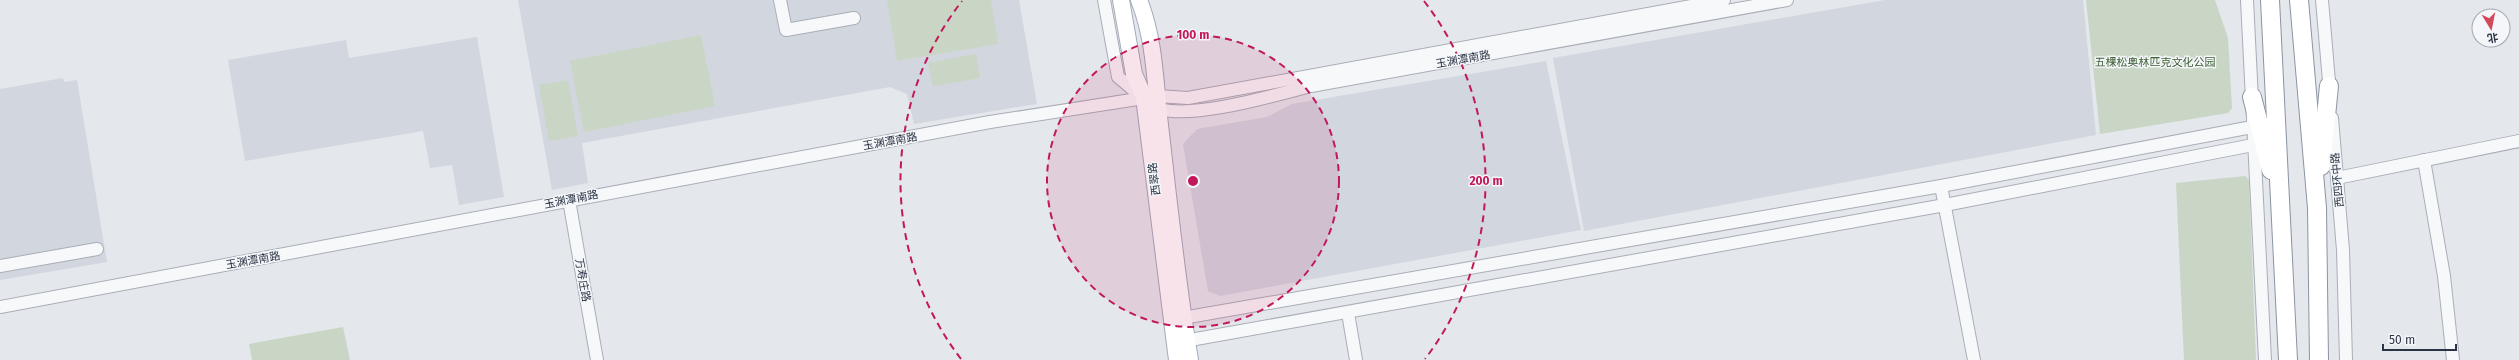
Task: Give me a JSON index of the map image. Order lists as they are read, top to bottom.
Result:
{
  "streets": {
    "highway": ["西四环中路"],
    "main road": ["西翠路"],
    "street": ["玉渊潭南路", "万寿庄路"]
  },
  "crossings": [
    ["玉渊潭南路", "西翠路"],
    ["玉渊潭南路", "万寿庄路"]
  ],
  "parks": ["五棵松奥林匹克文化公园"],
  "scale_bar": "50 m",
  "north": "bottom",
  "rings": ["100 m", "200 m"]
}
